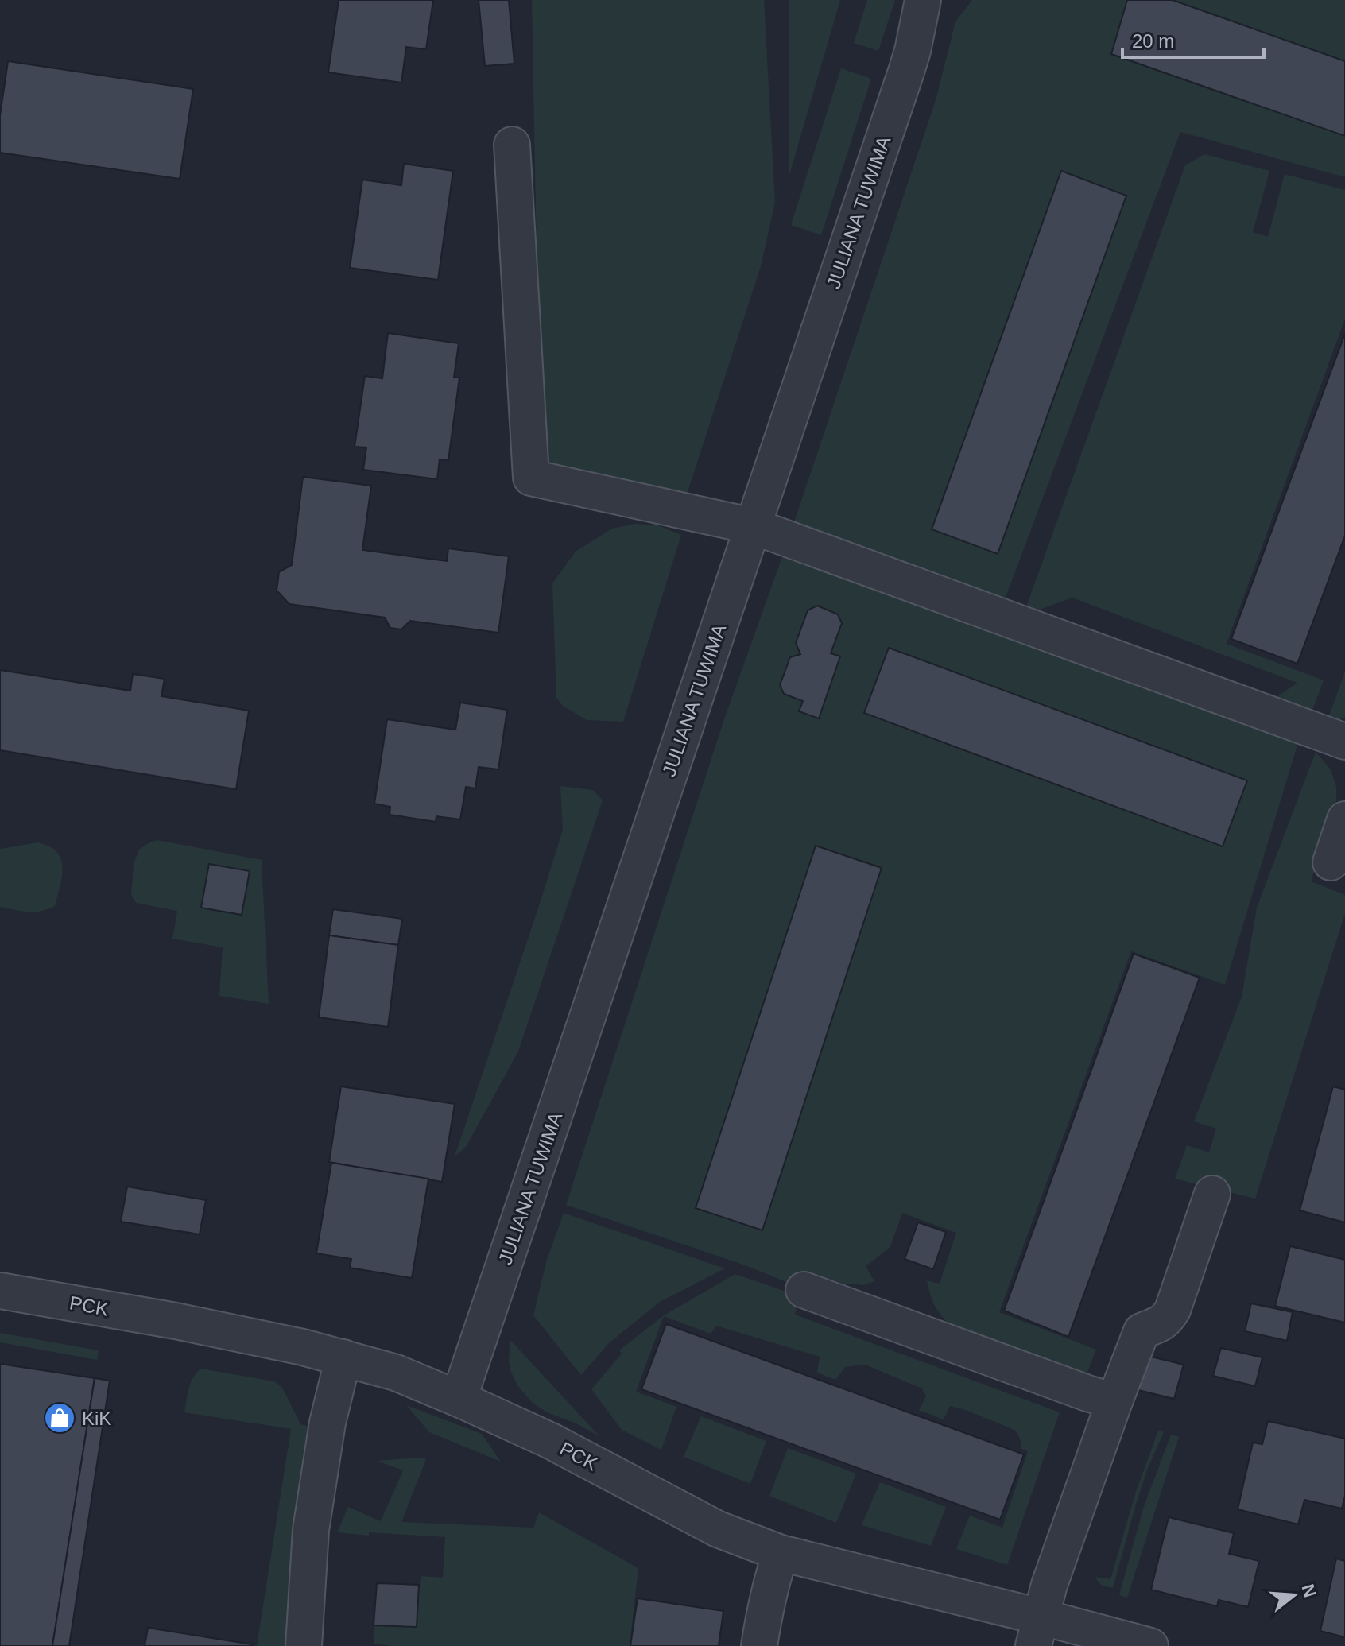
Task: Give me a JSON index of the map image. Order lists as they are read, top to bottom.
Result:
{
  "streets": {
    "street": ["JULIANA TUWIMA", "PCK"]
  },
  "crossings": [
    ["JULIANA TUWIMA", "PCK"]
  ],
  "places": {
    "shop": ["KiK"]
  },
  "scale_bar": "20 m",
  "north": "right"
}
